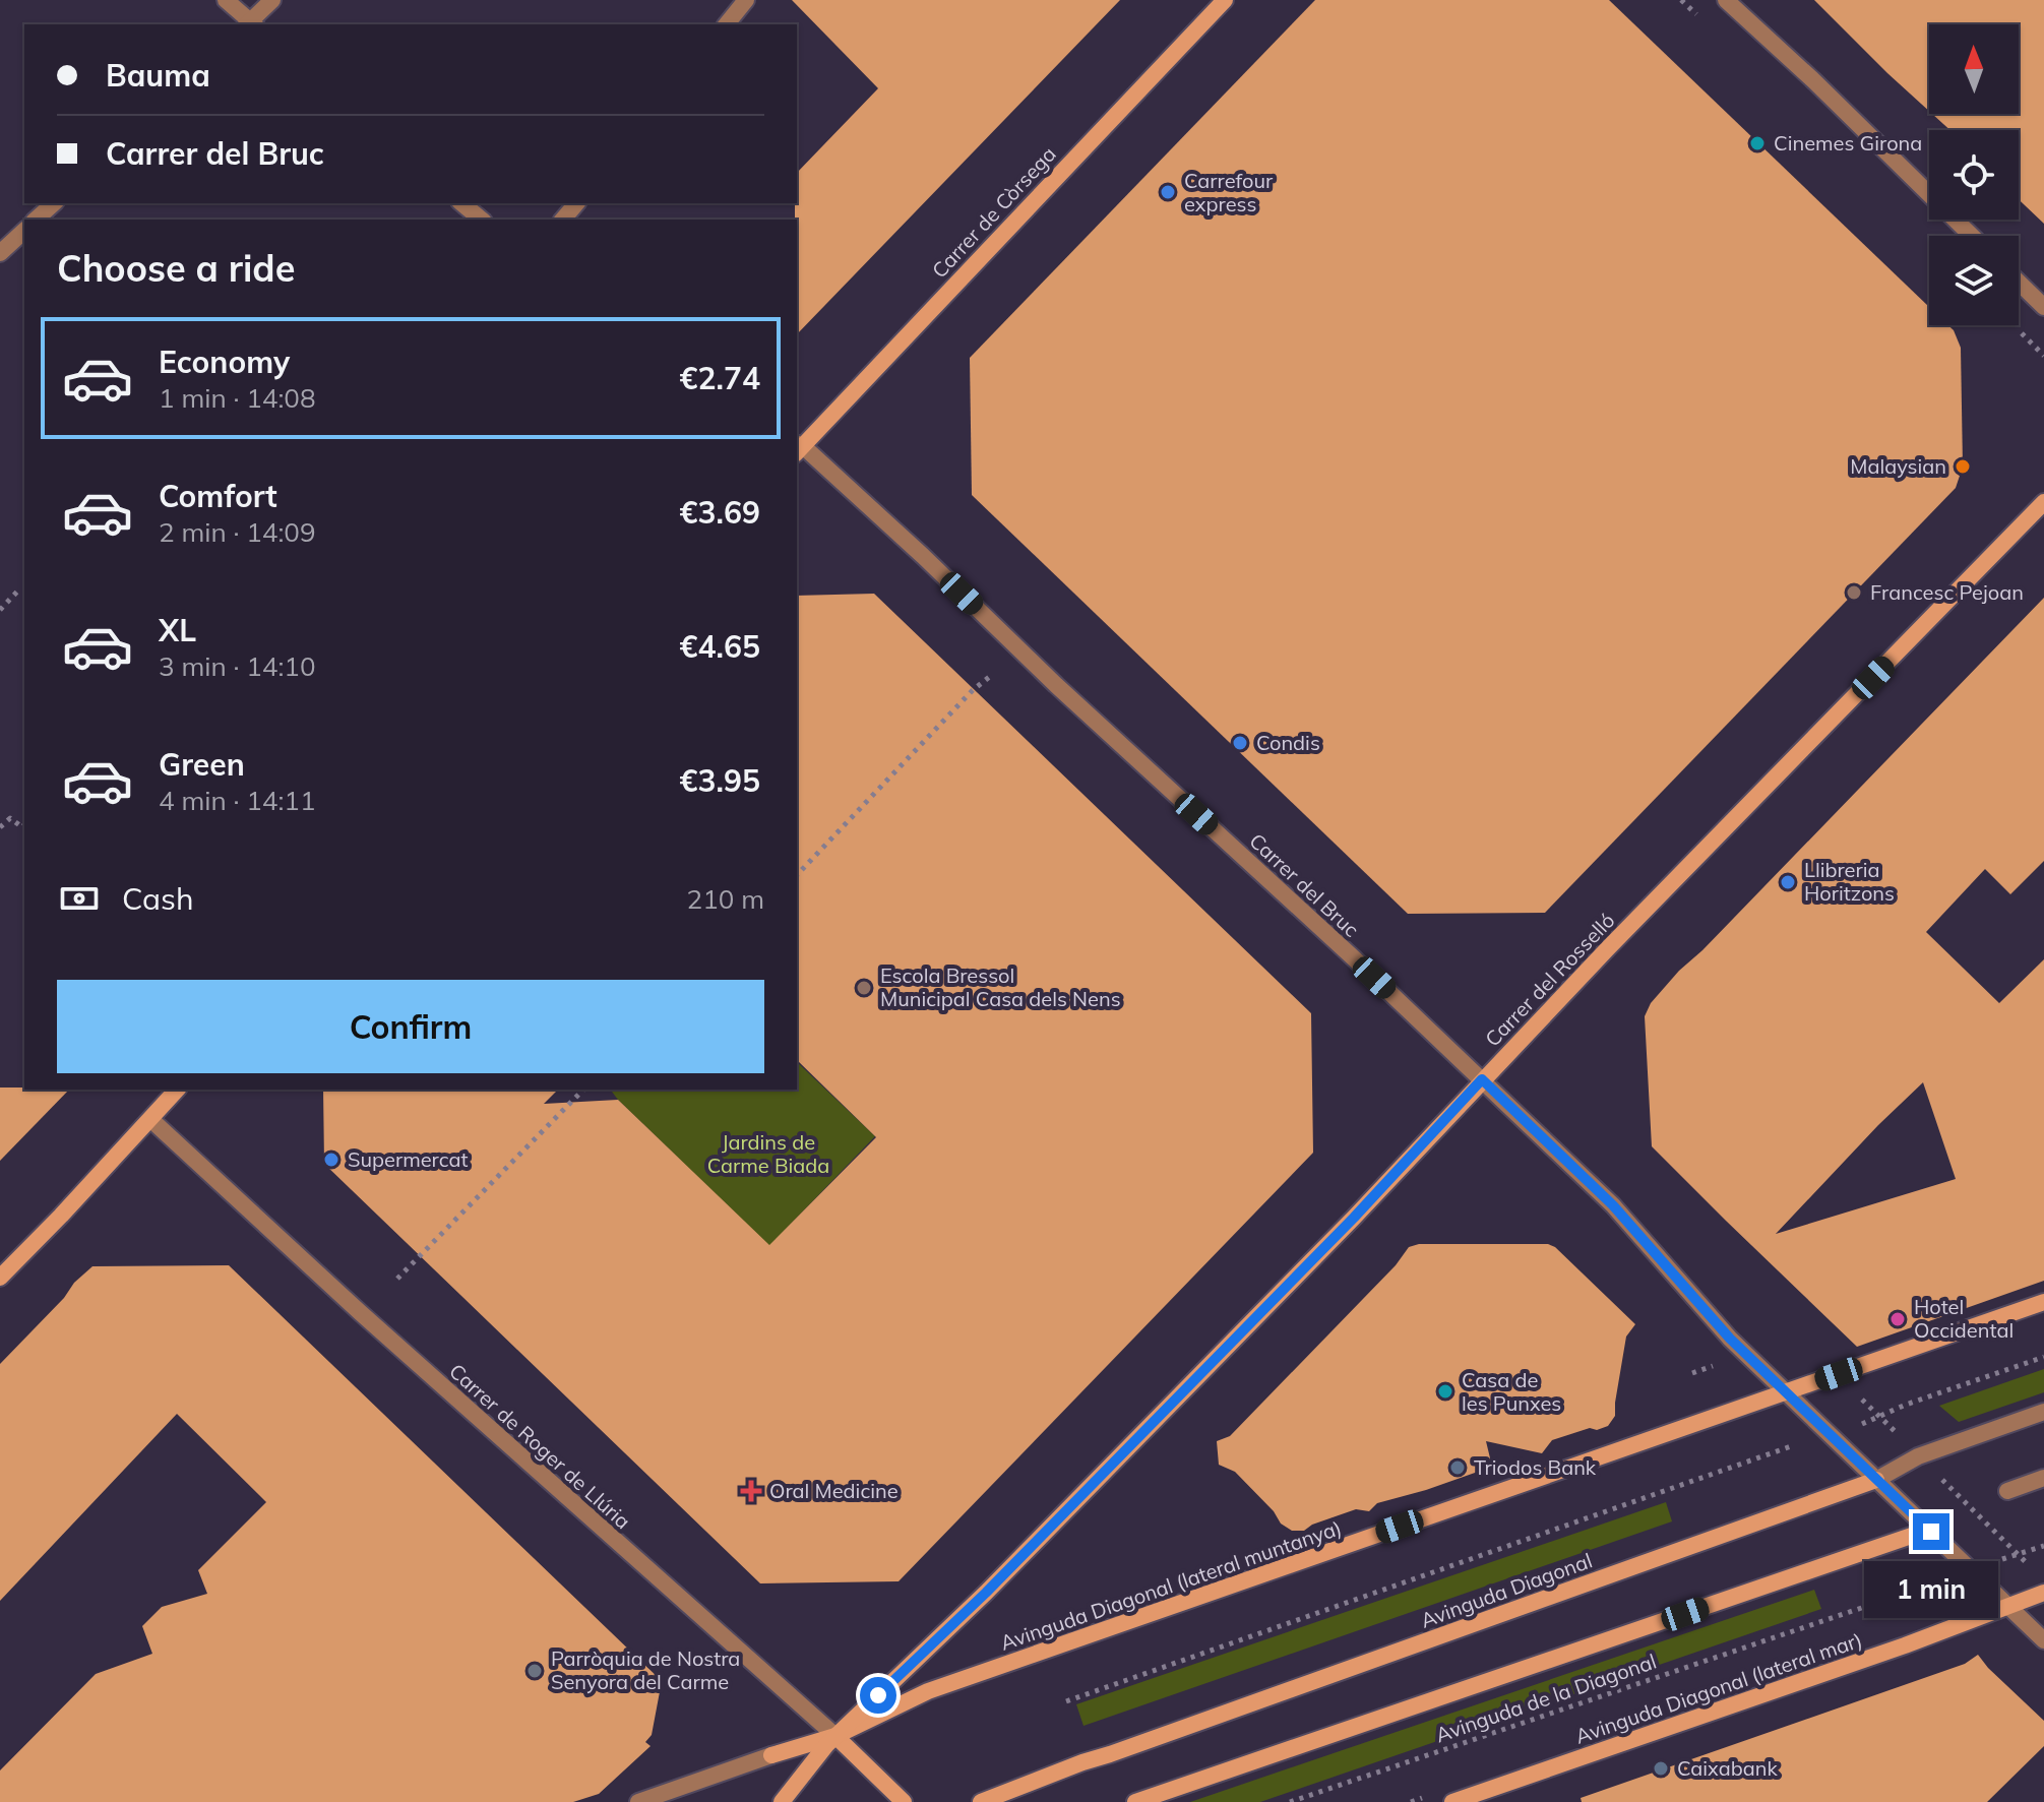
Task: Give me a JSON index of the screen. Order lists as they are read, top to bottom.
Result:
{
  "streets": {
    "street": [
      "Carrer de Còrsega",
      "Carrer del Bruc",
      "Carrer del Rosselló",
      "Carrer de Roger de Llúria",
      "Avinguda Diagonal (lateral muntanya)",
      "Avinguda Diagonal",
      "Avinguda Diagonal (lateral mar)"
    ],
    "path": ["Avinguda de la Diagonal"]
  },
  "crossings": [
    ["Carrer de Còrsega", "Carrer del Bruc"],
    ["Carrer del Bruc", "Carrer del Rosselló"],
    ["Carrer del Bruc", "Avinguda Diagonal (lateral muntanya)"],
    ["Carrer del Bruc", "Avinguda Diagonal"],
    ["Carrer del Bruc", "Avinguda Diagonal (lateral mar)"],
    ["Carrer del Bruc", "Avinguda de la Diagonal"],
    ["Carrer del Rosselló", "Carrer de Roger de Llúria"],
    ["Carrer del Rosselló", "Avinguda Diagonal (lateral muntanya)"],
    ["Carrer de Roger de Llúria", "Avinguda Diagonal (lateral muntanya)"]
  ],
  "parks": ["Jardins de Carme Biada"],
  "places": {
    "other": [
      "Cinemes Girona",
      "Carrefour express",
      "Malaysian",
      "Francesc Pejoan",
      "Condis",
      "Llibreria Horitzons",
      "Escola Bressol Municipal Casa dels Nens",
      "Supermercat",
      "Hotel Occidental",
      "Casa de les Punxes",
      "Triodos Bank",
      "Parròquia de Nostra Senyora del Carme",
      "Caixabank"
    ],
    "health": ["Oral Medicine"]
  },
  "north": "top",
  "page": {
    "banner": ["Bauma", "Carrer del Bruc"],
    "heading": "Choose a ride",
    "list": [
      {
        "name": "Economy",
        "note": "1 min · 14:08",
        "value": "€2.74"
      },
      {
        "name": "Comfort",
        "note": "2 min · 14:09",
        "value": "€3.69"
      },
      {
        "name": "XL",
        "note": "3 min · 14:10",
        "value": "€4.65"
      },
      {
        "name": "Green",
        "note": "4 min · 14:11",
        "value": "€3.95"
      }
    ],
    "pay": ["Cash", "210 m"],
    "buttons": "Confirm",
    "bubble": "1 min"
  }
}
